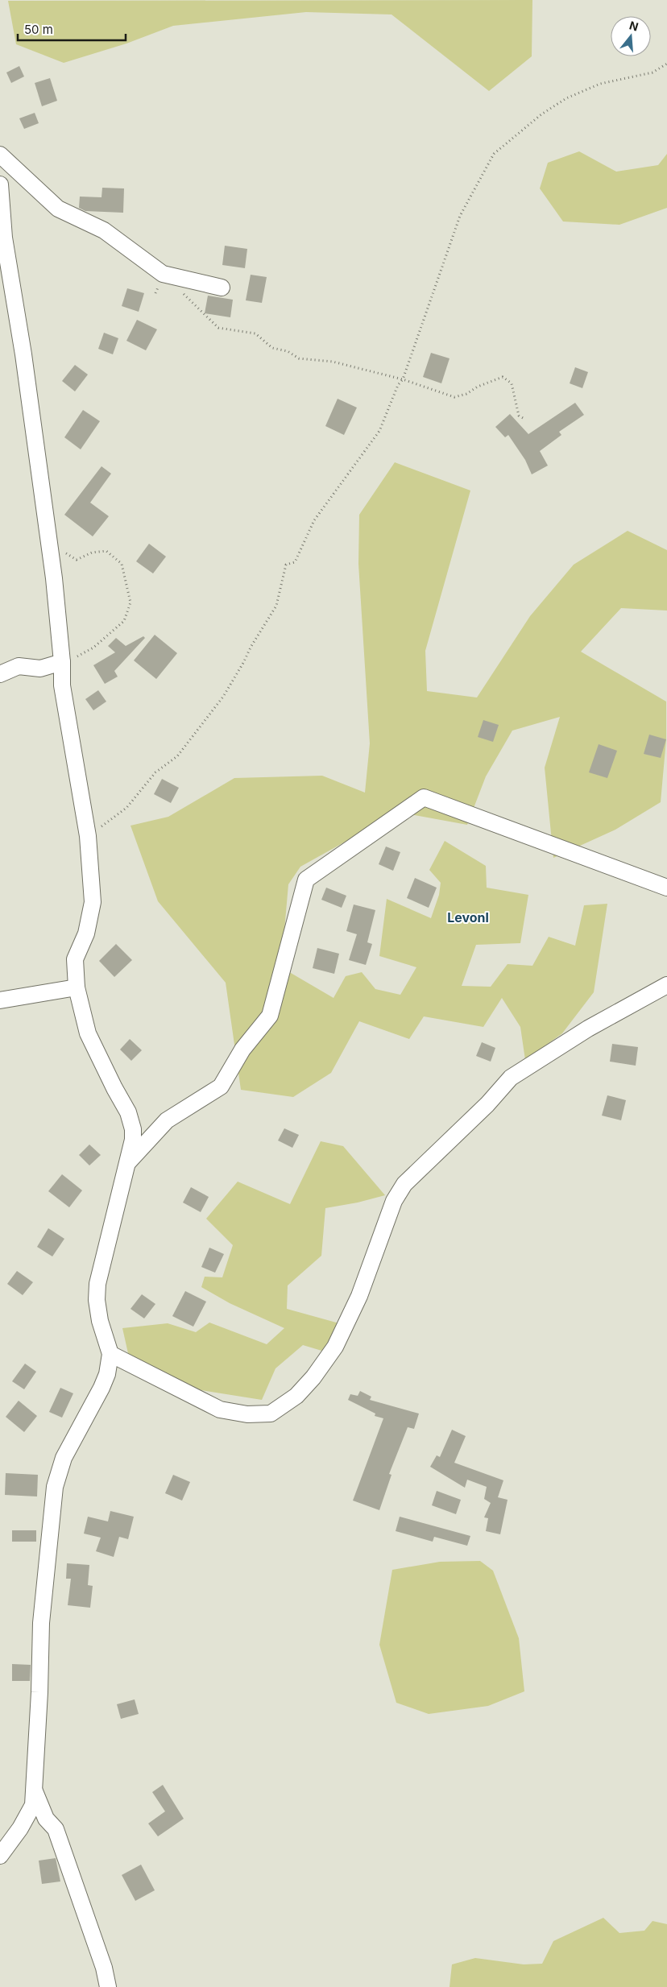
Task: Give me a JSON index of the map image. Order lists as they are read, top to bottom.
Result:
{
  "districts": ["Levonl"],
  "scale_bar": "50 m",
  "north": "top"
}
